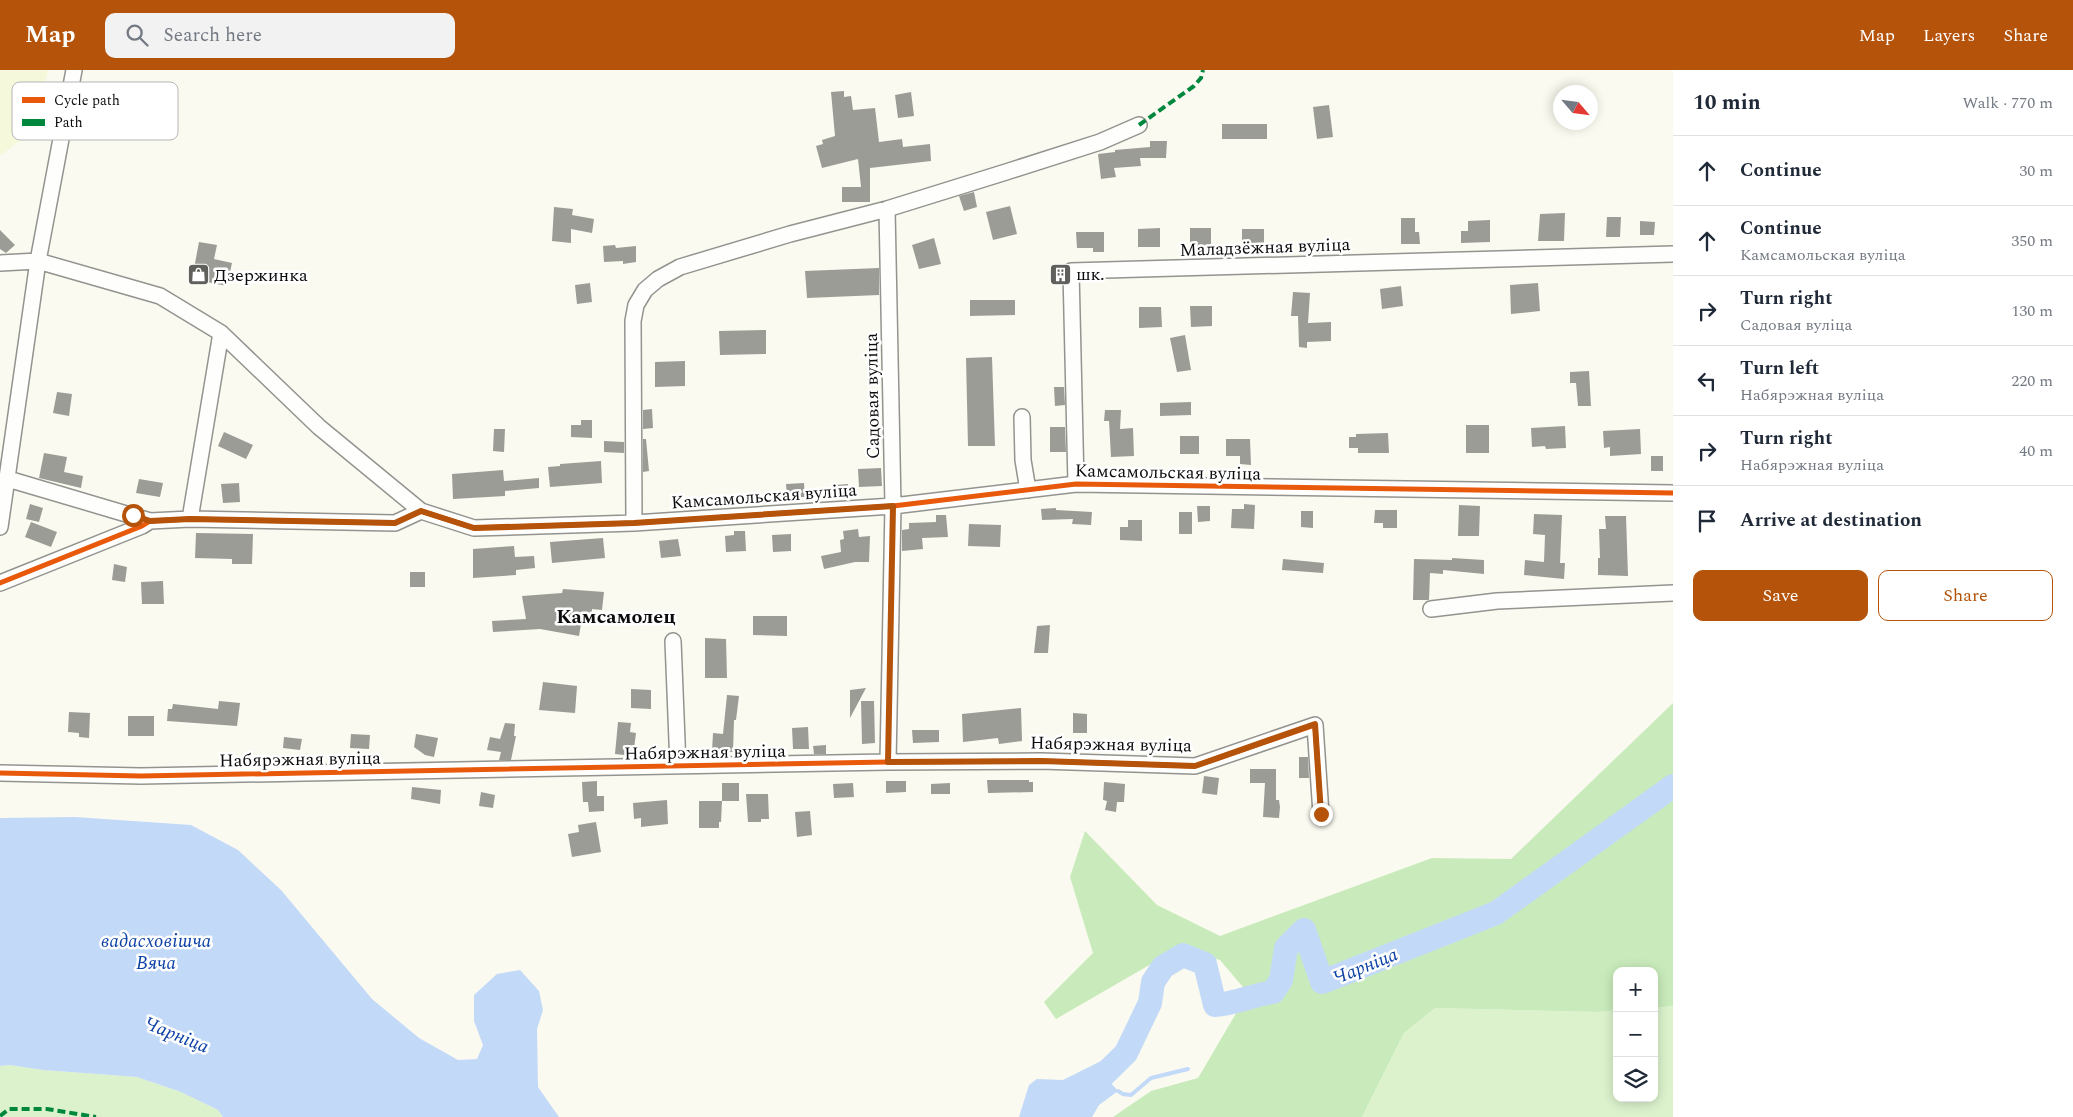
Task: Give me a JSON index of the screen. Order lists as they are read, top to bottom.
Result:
{
  "streets": {
    "street": [
      "Маладзёжная вуліца",
      "Садовая вуліца",
      "Камсамольская вуліца",
      "Набярэжная вуліца"
    ]
  },
  "crossings": [
    ["Маладзёжная вуліца", "Камсамольская вуліца"],
    ["Садовая вуліца", "Камсамольская вуліца"],
    ["Садовая вуліца", "Набярэжная вуліца"]
  ],
  "districts": ["Камсамолец"],
  "water": ["вадасховішча Вяча", "Чарніца"],
  "places": {
    "building": ["шк."],
    "shop": ["Дзержинка"]
  },
  "legend": ["Cycle path", "Path"],
  "north": "bottom right",
  "page": {
    "header": "Map",
    "search": "Search here",
    "nav": ["Map", "Layers", "Share"],
    "heading": ["10 min", "Walk · 770 m"],
    "list": [
      ["Continue", "30 m"],
      ["Continue", "Камсамольская вуліца", "350 m"],
      ["Turn right", "Садовая вуліца", "130 m"],
      ["Turn left", "Набярэжная вуліца", "220 m"],
      ["Turn right", "Набярэжная вуліца", "40 m"],
      "Arrive at destination"
    ],
    "buttons": ["Save", "Share"],
    "map_buttons": ["+", "−"]
  }
}
